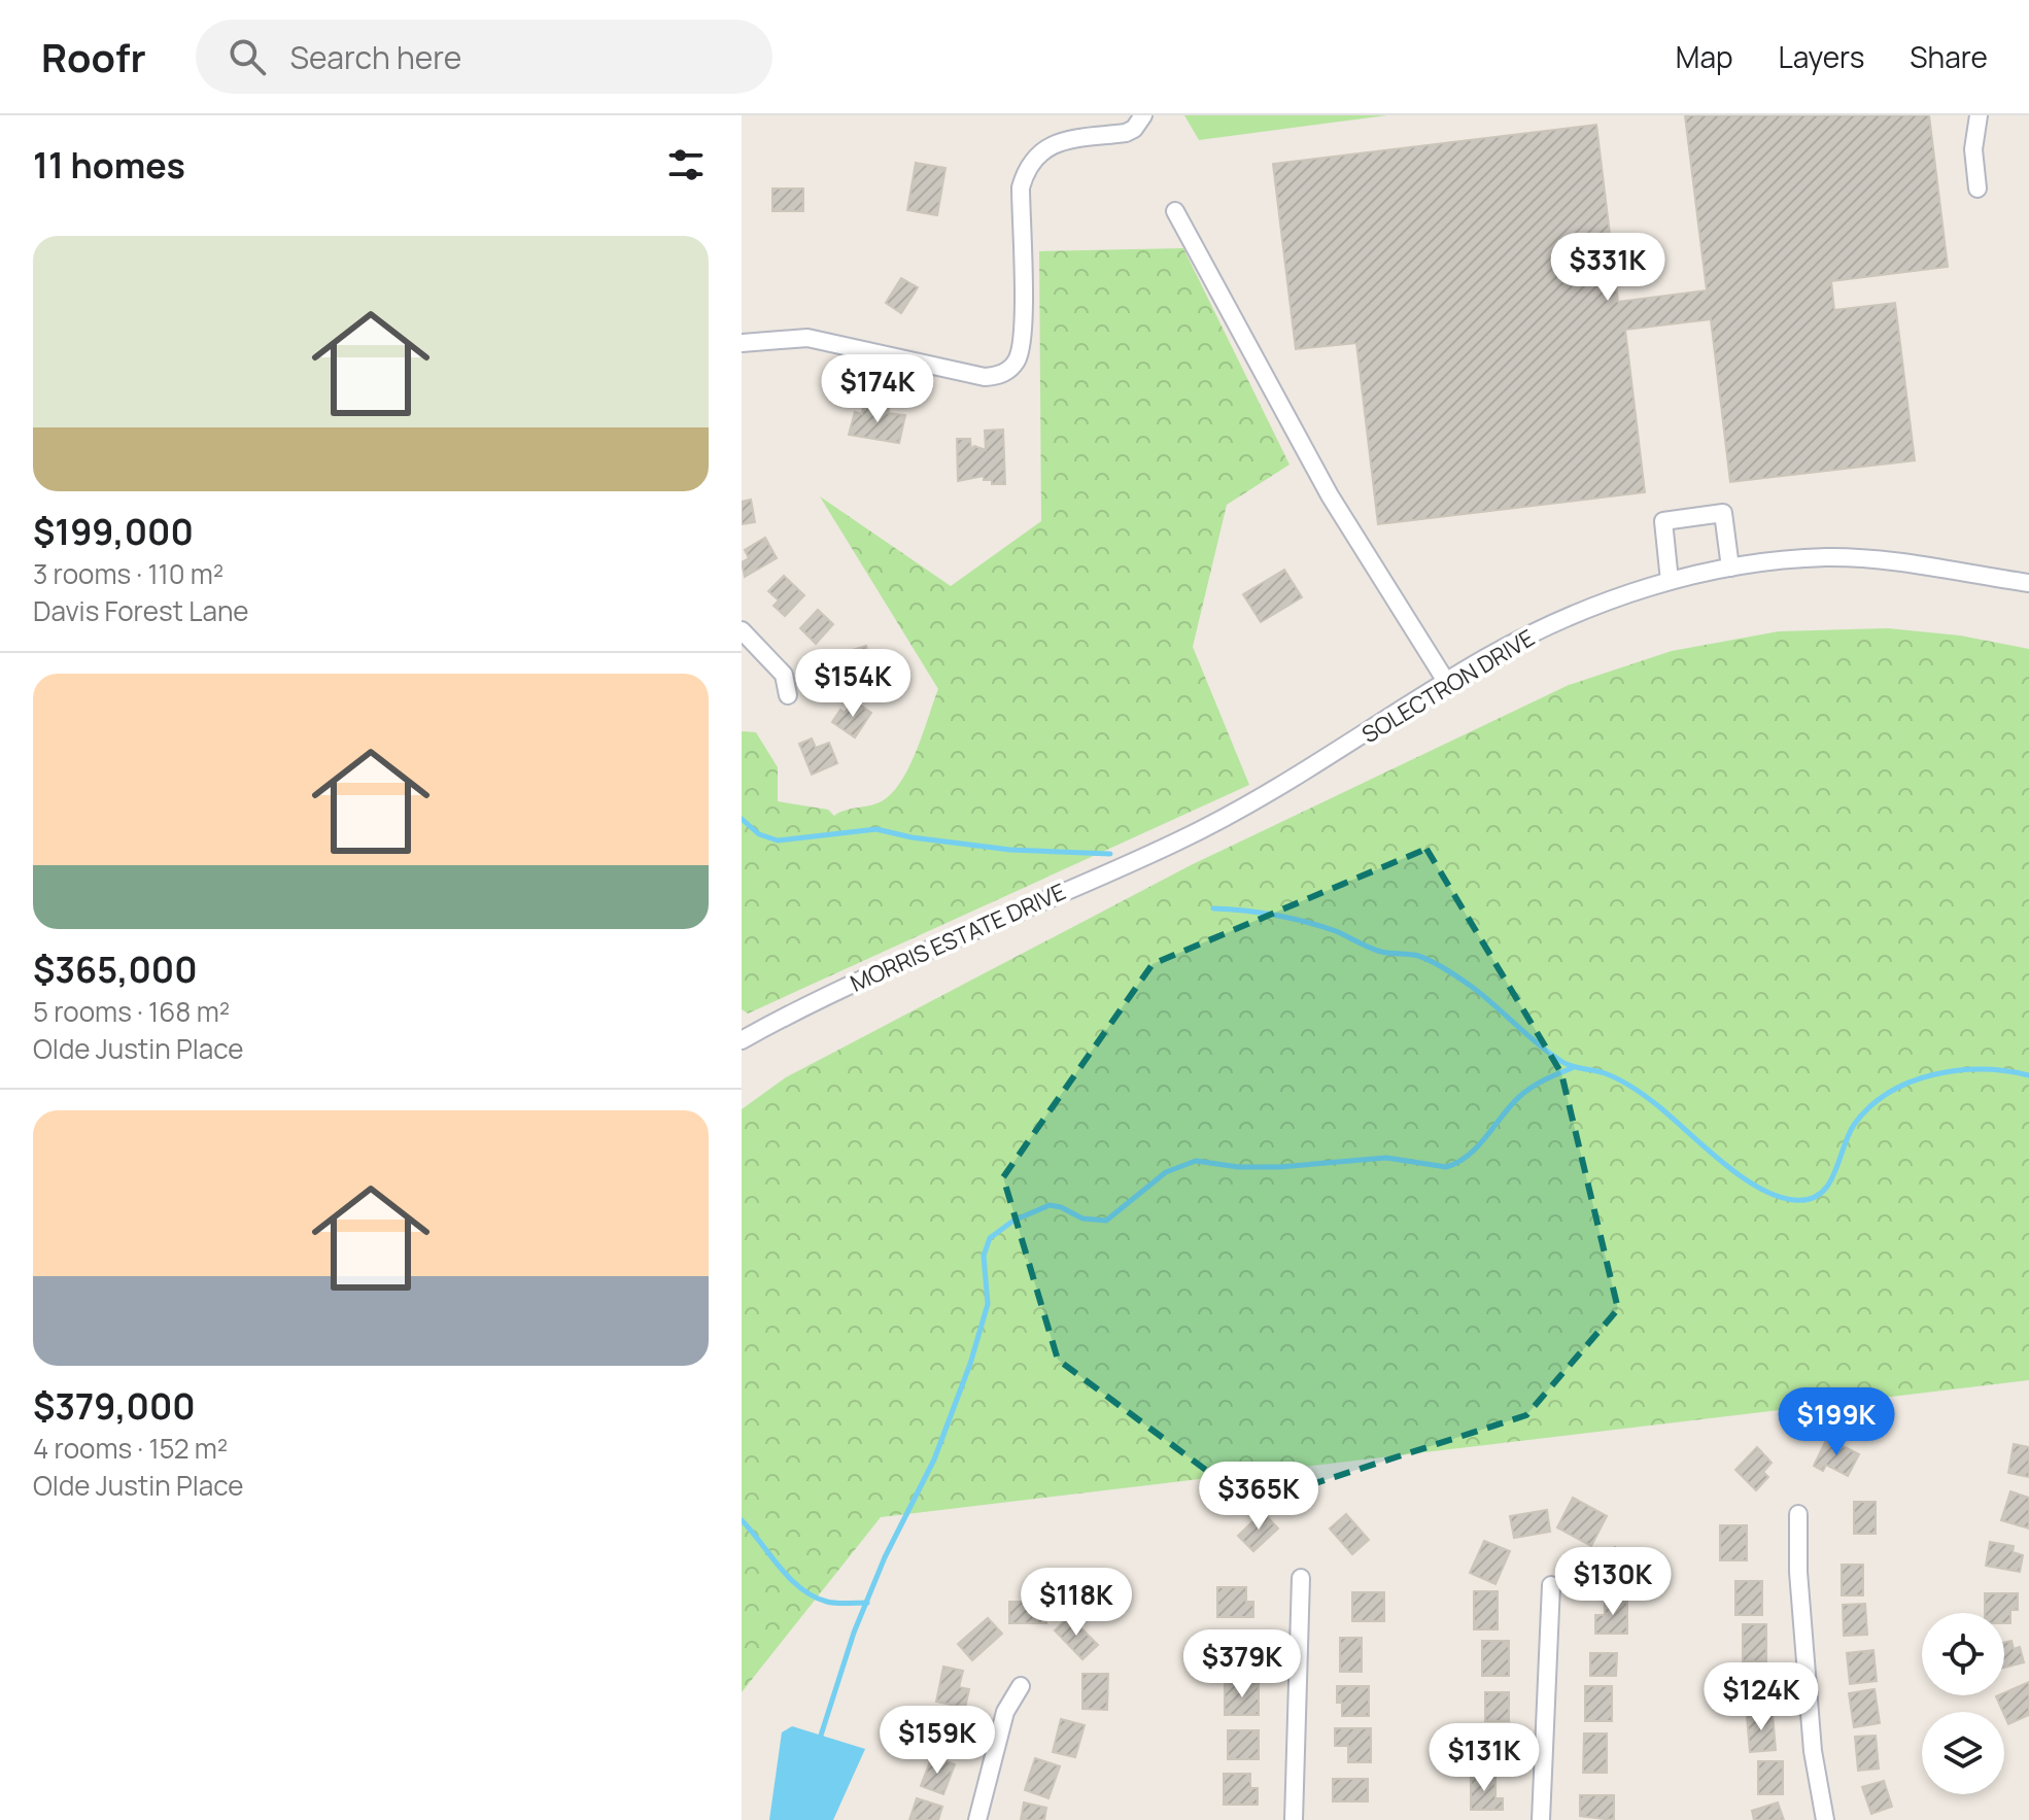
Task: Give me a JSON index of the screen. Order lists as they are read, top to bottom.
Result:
{
  "streets": {
    "street": ["SOLECTRON DRIVE", "MORRIS ESTATE DRIVE"]
  },
  "crossings": [
    ["SOLECTRON DRIVE", "MORRIS ESTATE DRIVE"]
  ],
  "page": {
    "header": "Roofr",
    "search": "Search here",
    "nav": ["Map", "Layers", "Share"],
    "heading": "11 homes",
    "list": [
      {
        "name": "$199,000",
        "note": "3 rooms · 110 m² · Davis Forest Lane"
      },
      {
        "name": "$365,000",
        "note": "5 rooms · 168 m² · Olde Justin Place"
      },
      {
        "name": "$379,000",
        "note": "4 rooms · 152 m² · Olde Justin Place"
      }
    ],
    "price": [
      "$331K",
      "$174K",
      "$154K",
      "$199K",
      "$365K",
      "$130K",
      "$118K",
      "$379K",
      "$124K",
      "$159K",
      "$131K"
    ]
  }
}
